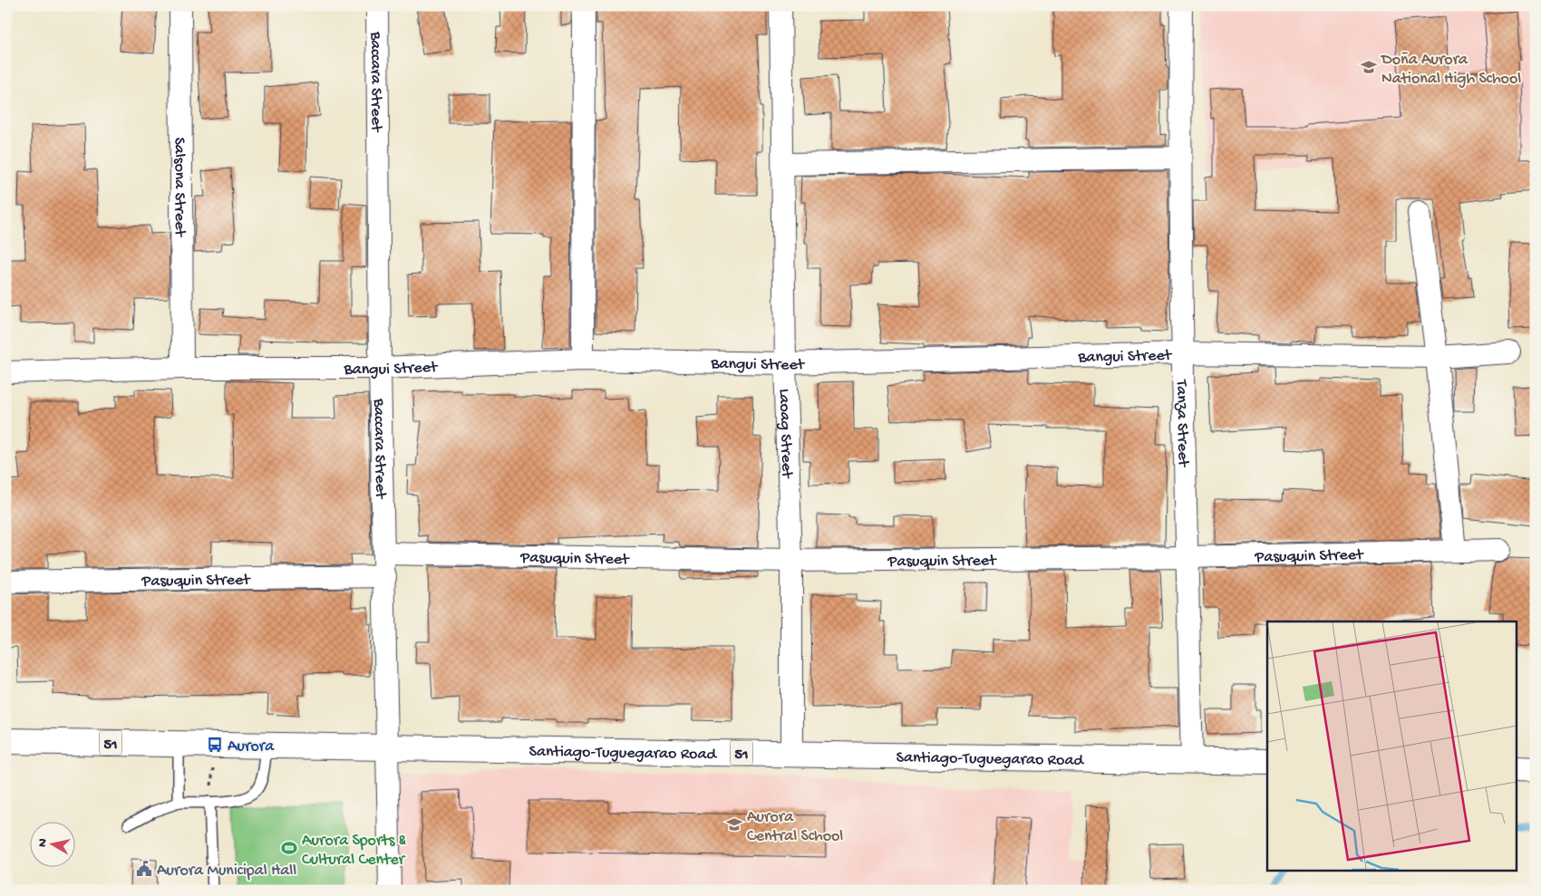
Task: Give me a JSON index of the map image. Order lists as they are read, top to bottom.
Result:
{
  "streets": {
    "highway": ["51", "Santiago-Tuguegarao Road"],
    "street": [
      "Baccara Street",
      "Salsona Street",
      "Bangui Street",
      "Tanza Street",
      "Laoag Street",
      "Pasuquin Street"
    ]
  },
  "crossings": [
    ["Baccara Street", "Bangui Street"],
    ["Baccara Street", "Pasuquin Street"],
    ["Baccara Street", "Santiago-Tuguegarao Road"],
    ["Salsona Street", "Bangui Street"],
    ["Bangui Street", "Tanza Street"],
    ["Bangui Street", "Laoag Street"],
    ["Tanza Street", "Pasuquin Street"],
    ["Tanza Street", "Santiago-Tuguegarao Road"],
    ["Laoag Street", "Pasuquin Street"],
    ["Laoag Street", "Santiago-Tuguegarao Road"]
  ],
  "places": {
    "school or university": ["Doña Aurora National High School", "Aurora Central School"],
    "bus stop": ["Aurora"],
    "sports": ["Aurora Sports & Cultural Center"],
    "public building": ["Aurora Municipal Hall"]
  },
  "north": "left"
}
